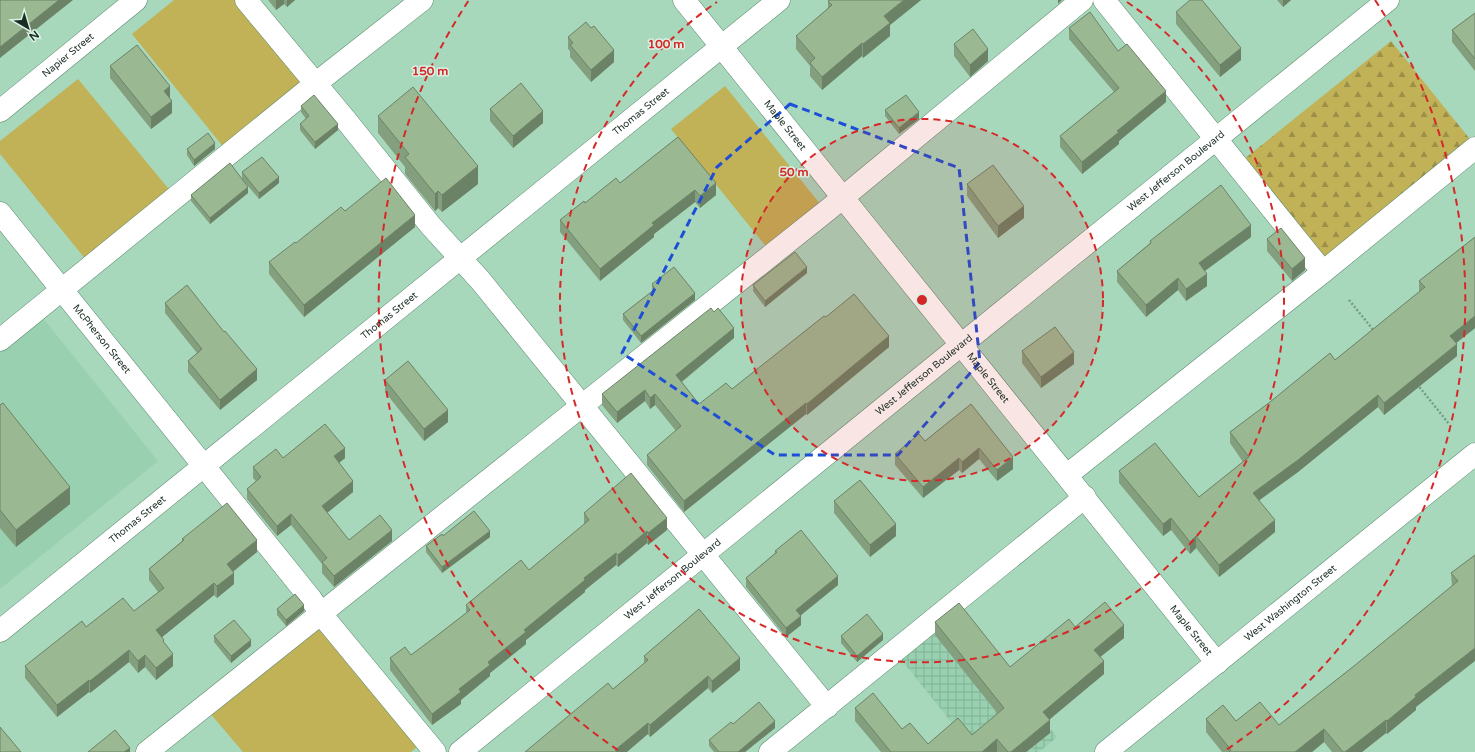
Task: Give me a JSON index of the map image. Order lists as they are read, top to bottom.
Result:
{
  "streets": {
    "street": [
      "Napier Street",
      "Thomas Street",
      "Maple Street",
      "West Jefferson Boulevard",
      "McPherson Street",
      "West Washington Street"
    ]
  },
  "crossings": [
    ["Thomas Street", "Maple Street"],
    ["Thomas Street", "McPherson Street"],
    ["Maple Street", "West Jefferson Boulevard"],
    ["Maple Street", "West Washington Street"]
  ],
  "north": "bottom right",
  "rings": ["100 m", "150 m", "50 m"]
}
